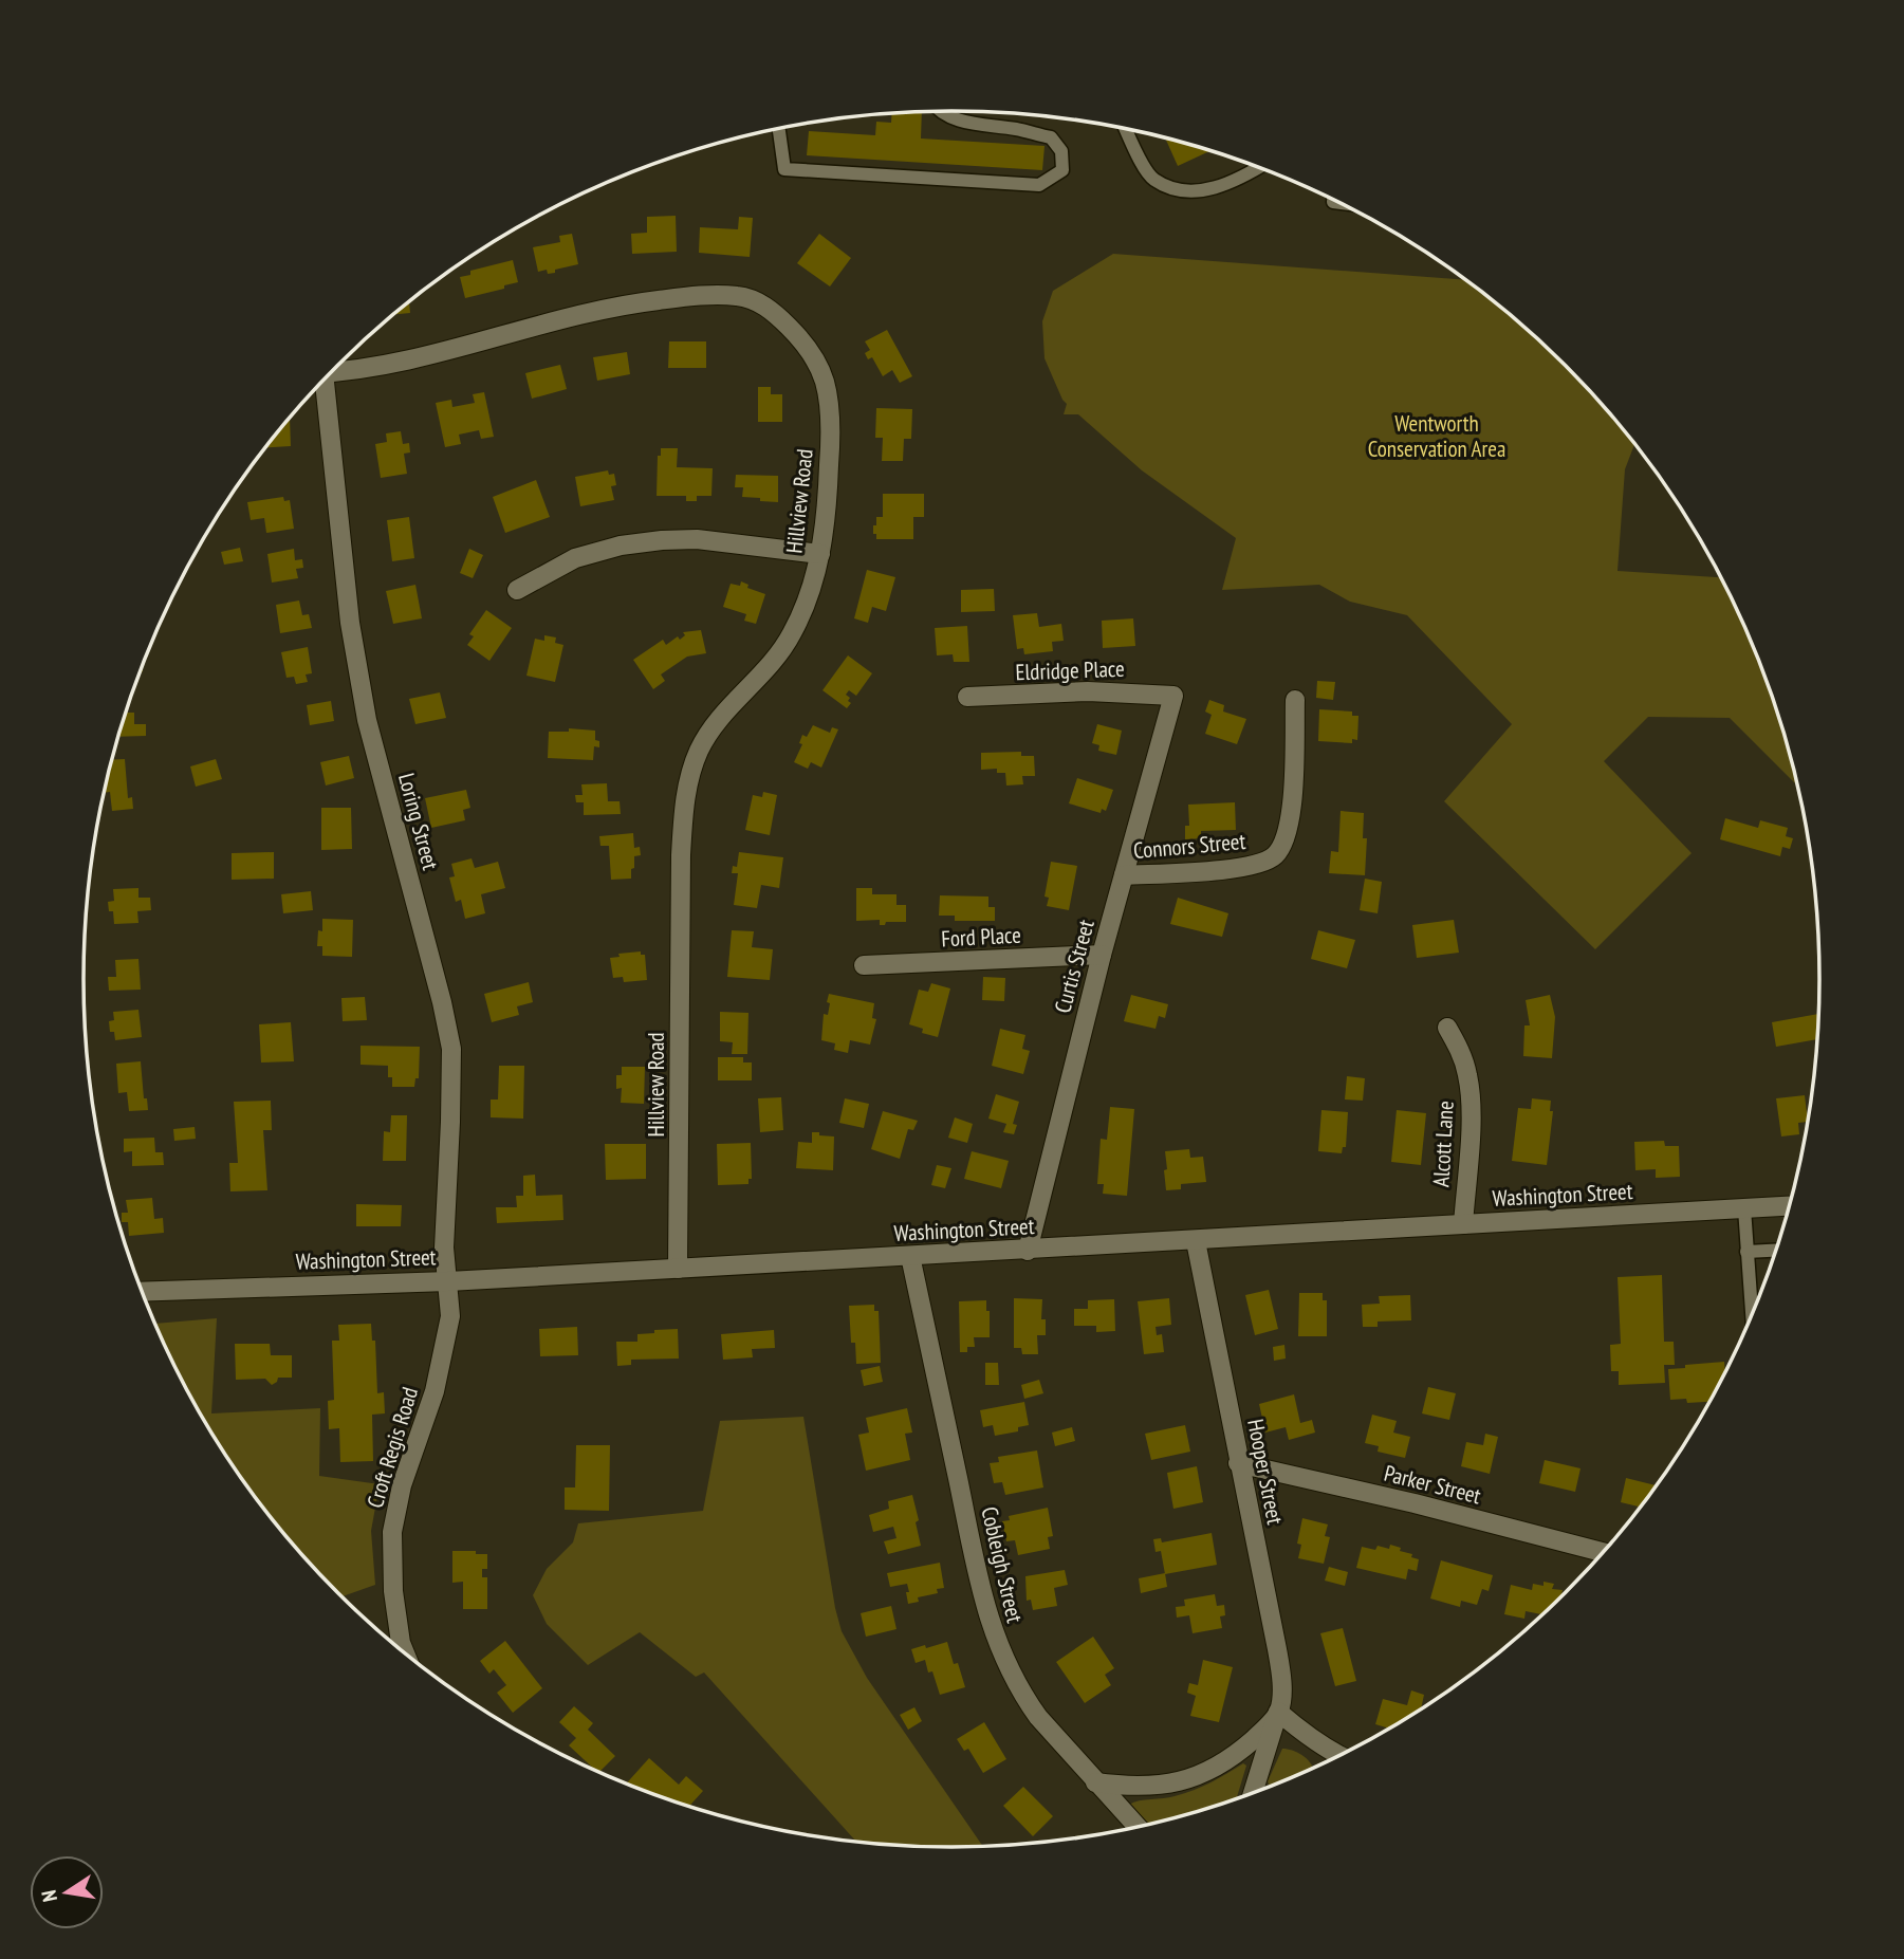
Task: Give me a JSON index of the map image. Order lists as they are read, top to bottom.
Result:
{
  "streets": {
    "street": [
      "Hillview Road",
      "Eldridge Place",
      "Loring Street",
      "Connors Street",
      "Ford Place",
      "Curtis Street",
      "Alcott Lane",
      "Washington Street",
      "Croft Regis Road",
      "Hooper Street",
      "Parker Street",
      "Cobleigh Street"
    ]
  },
  "crossings": [
    ["Hillview Road", "Washington Street"],
    ["Eldridge Place", "Curtis Street"],
    ["Loring Street", "Washington Street"],
    ["Loring Street", "Croft Regis Road"],
    ["Connors Street", "Curtis Street"],
    ["Ford Place", "Curtis Street"],
    ["Curtis Street", "Washington Street"],
    ["Alcott Lane", "Washington Street"],
    ["Washington Street", "Croft Regis Road"],
    ["Washington Street", "Hooper Street"],
    ["Washington Street", "Cobleigh Street"],
    ["Hooper Street", "Parker Street"]
  ],
  "parks": ["Wentworth Conservation Area"],
  "north": "left"
}
